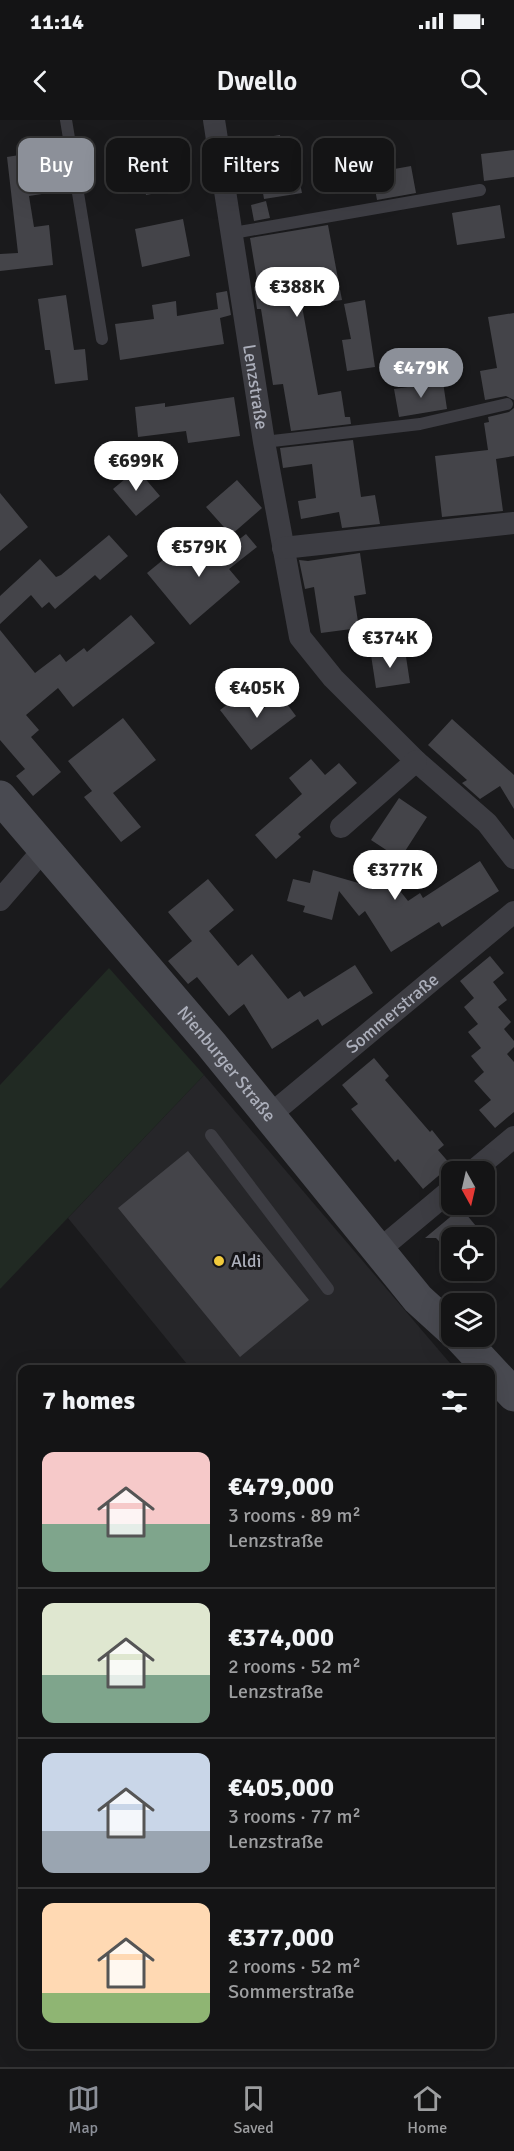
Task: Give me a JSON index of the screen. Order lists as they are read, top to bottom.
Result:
{
  "streets": {
    "street": ["Lenzstraße", "Sommerstraße", "Nienburger Straße"]
  },
  "crossings": [
    ["Sommerstraße", "Nienburger Straße"]
  ],
  "places": ["Aldi"],
  "north": "bottom",
  "page": {
    "status": "11:14",
    "header": "Dwello",
    "chip": [
      "Buy",
      "Rent",
      "Filters",
      "New"
    ],
    "price": [
      "€388K",
      "€479K",
      "€699K",
      "€579K",
      "€374K",
      "€405K",
      "€377K"
    ],
    "heading": "7 homes",
    "list": [
      {
        "name": "€479,000",
        "note": "3 rooms · 89 m² · Lenzstraße"
      },
      {
        "name": "€374,000",
        "note": "2 rooms · 52 m² · Lenzstraße"
      },
      {
        "name": "€405,000",
        "note": "3 rooms · 77 m² · Lenzstraße"
      },
      {
        "name": "€377,000",
        "note": "2 rooms · 52 m² · Sommerstraße"
      }
    ],
    "tabs": ["Map", "Saved", "Home"]
  }
}
